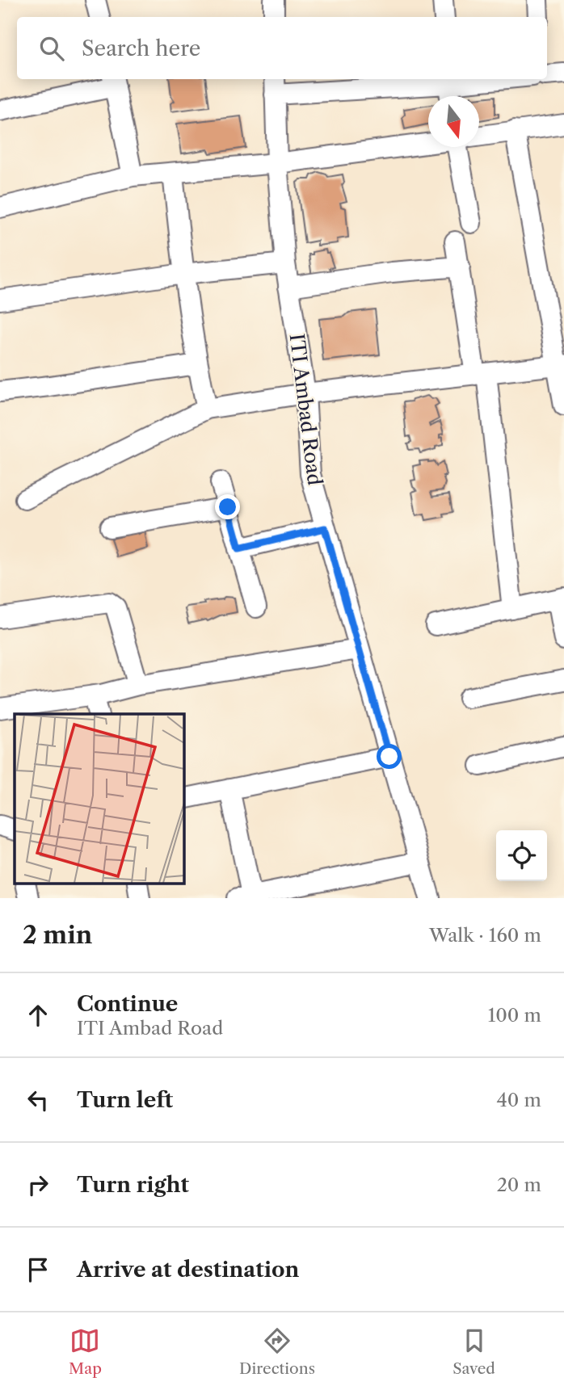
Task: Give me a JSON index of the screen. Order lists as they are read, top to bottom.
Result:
{
  "streets": {
    "street": ["ITI Ambad Road"]
  },
  "north": "bottom",
  "page": {
    "search": "Search here",
    "heading": ["2 min", "Walk · 160 m"],
    "list": [
      ["Continue", "ITI Ambad Road", "100 m"],
      ["Turn left", "40 m"],
      ["Turn right", "20 m"],
      "Arrive at destination"
    ],
    "nav": ["Map", "Directions", "Saved"]
  }
}
